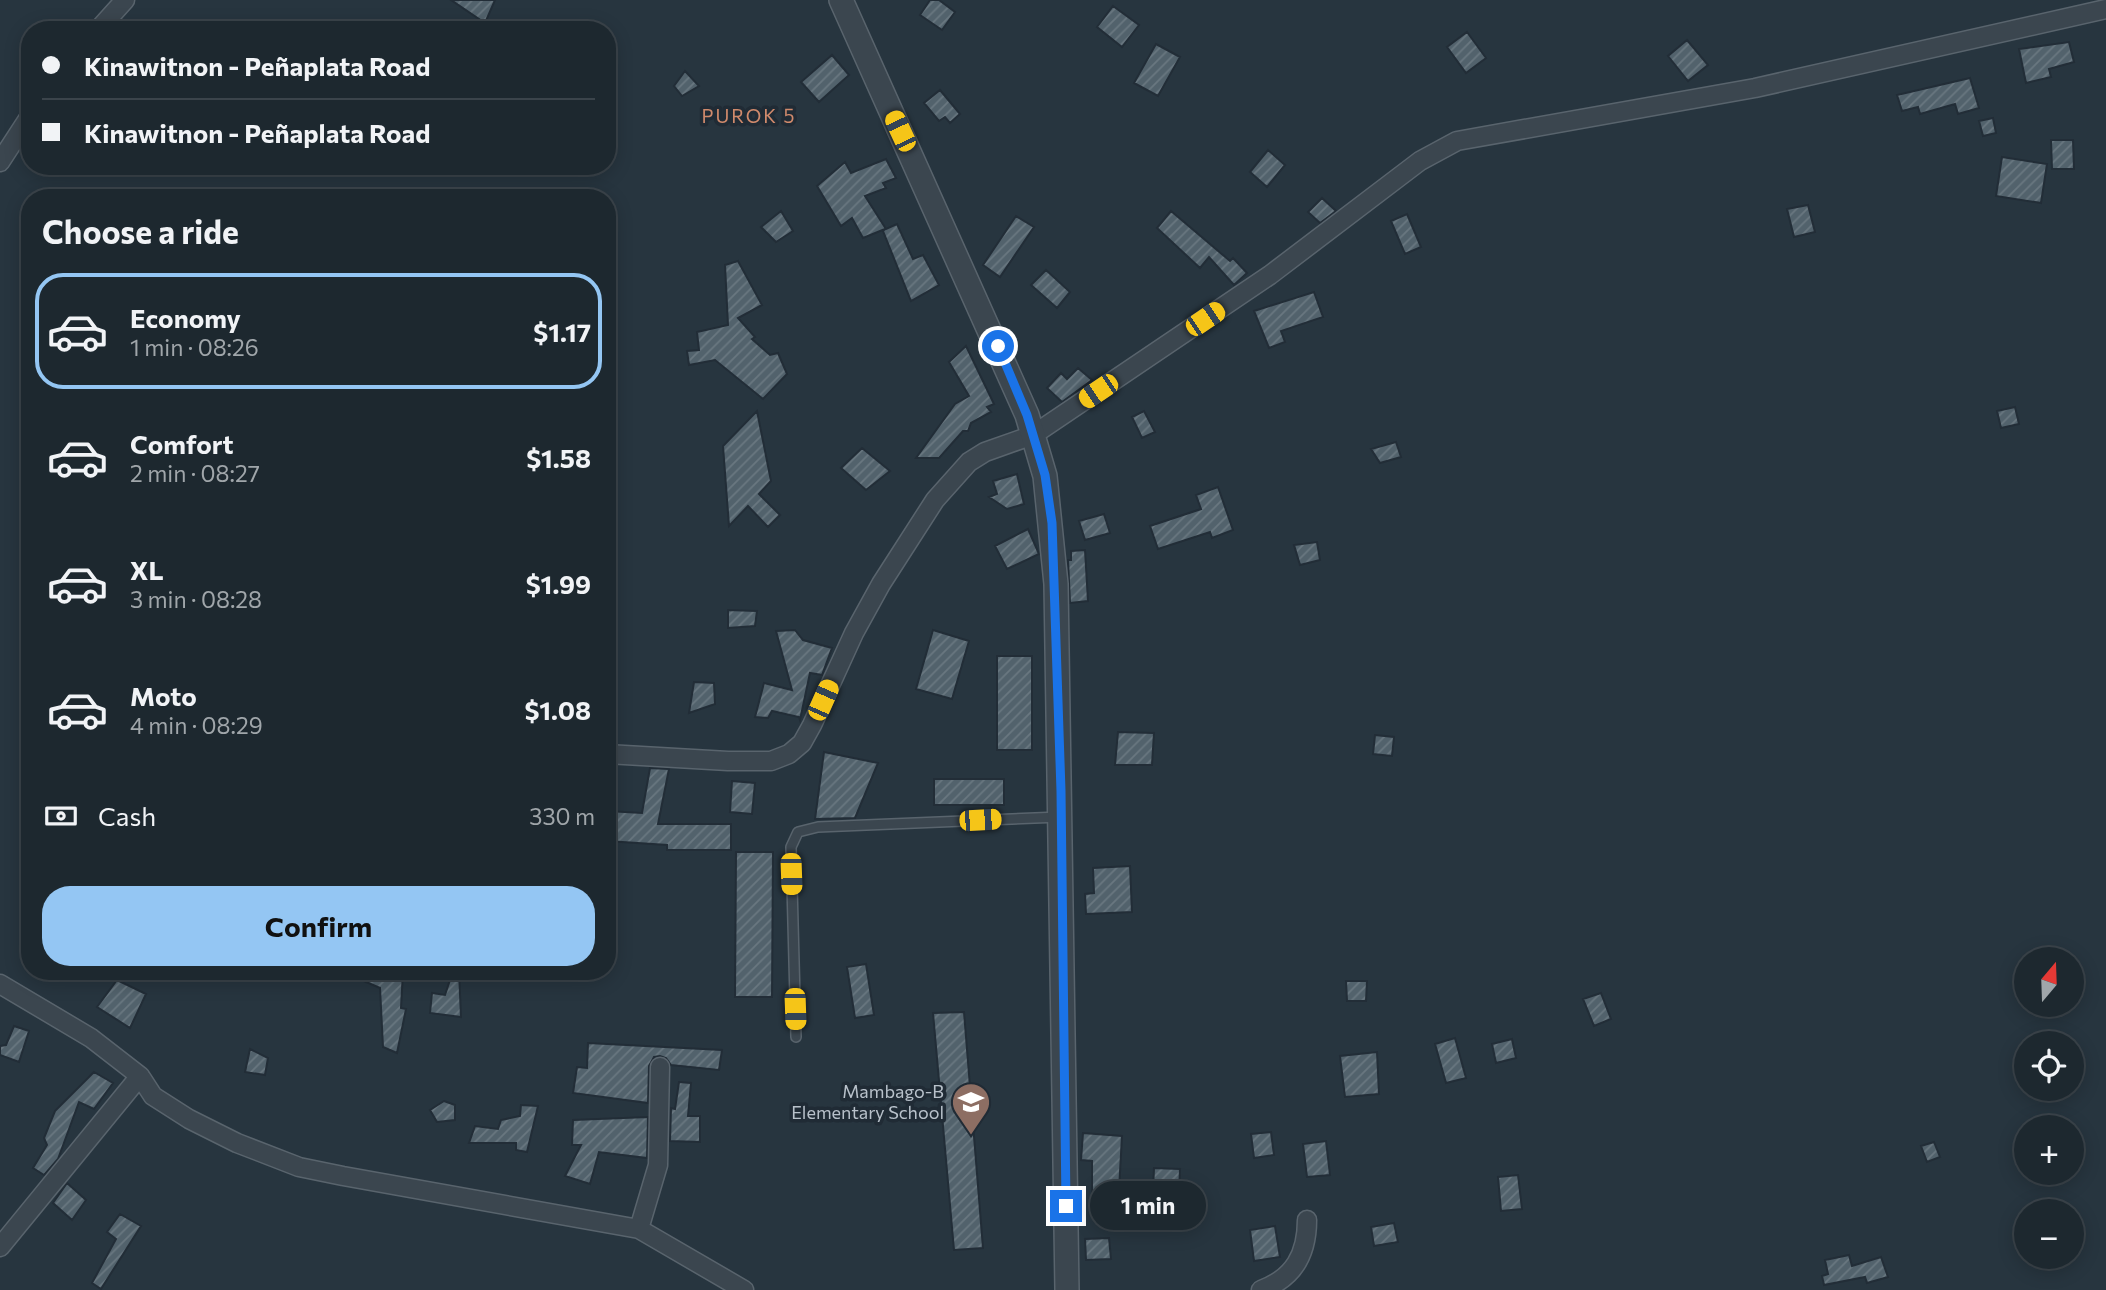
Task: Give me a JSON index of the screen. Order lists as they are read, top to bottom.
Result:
{
  "districts": ["PUROK 5"],
  "places": {
    "school or university": ["Mambago-B Elementary School"]
  },
  "north": "top",
  "page": {
    "banner": ["Kinawitnon - Peñaplata Road", "Kinawitnon - Peñaplata Road"],
    "heading": "Choose a ride",
    "list": [
      {
        "name": "Economy",
        "note": "1 min · 08:26",
        "value": "$1.17"
      },
      {
        "name": "Comfort",
        "note": "2 min · 08:27",
        "value": "$1.58"
      },
      {
        "name": "XL",
        "note": "3 min · 08:28",
        "value": "$1.99"
      },
      {
        "name": "Moto",
        "note": "4 min · 08:29",
        "value": "$1.08"
      }
    ],
    "pay": ["Cash", "330 m"],
    "buttons": "Confirm",
    "map_buttons": ["+", "−"],
    "bubble": "1 min"
  }
}
